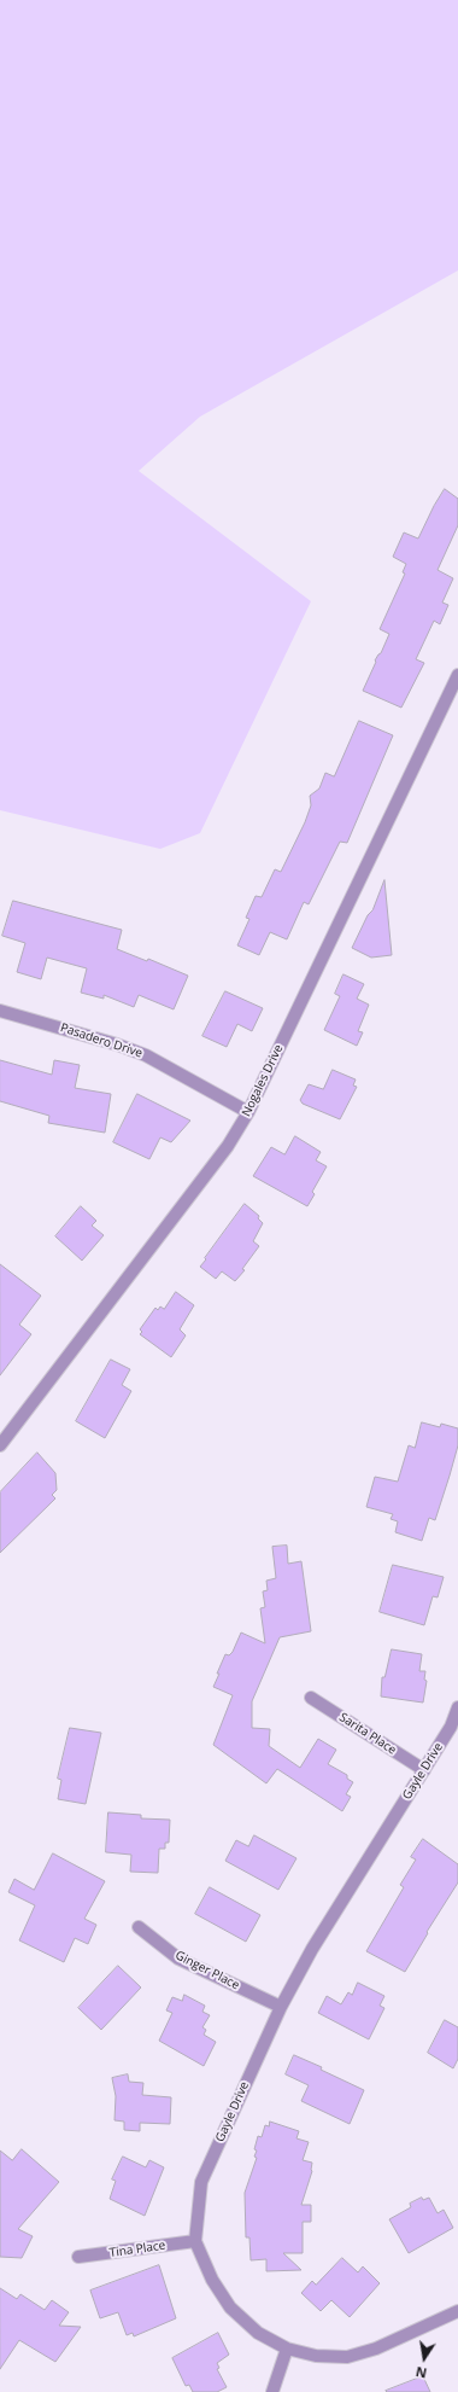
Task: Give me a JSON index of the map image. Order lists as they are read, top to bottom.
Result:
{
  "streets": {
    "street": [
      "Pasadero Drive",
      "Nogales Drive",
      "Sarita Place",
      "Gayle Drive",
      "Ginger Place",
      "Tina Place"
    ]
  },
  "crossings": [
    ["Pasadero Drive", "Nogales Drive"],
    ["Sarita Place", "Gayle Drive"],
    ["Gayle Drive", "Ginger Place"],
    ["Gayle Drive", "Tina Place"]
  ],
  "north": "bottom"
}
